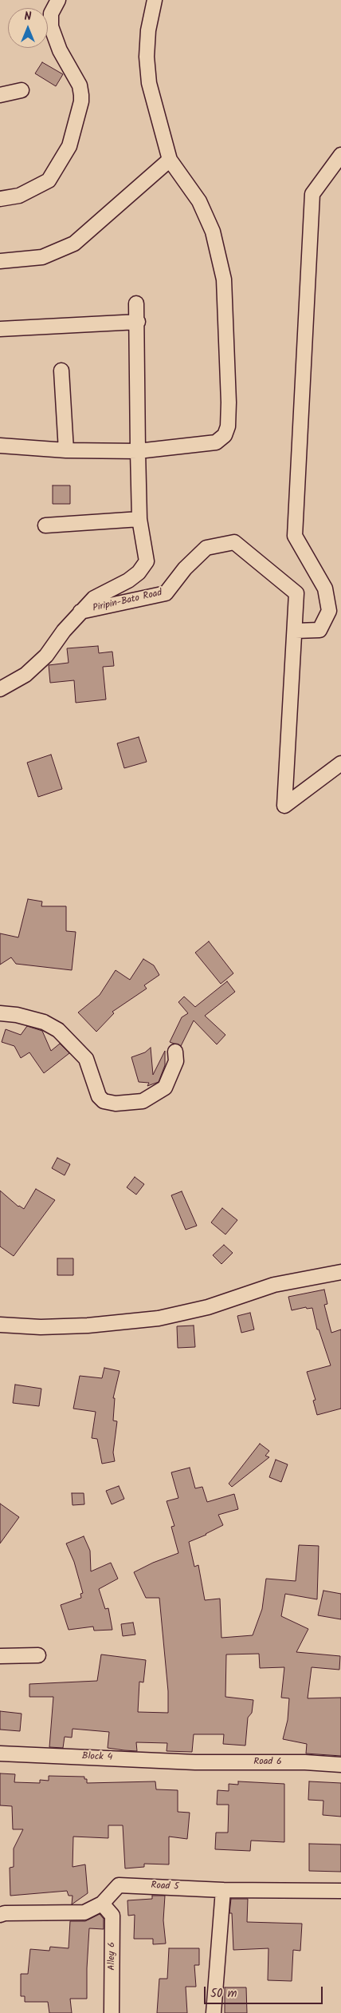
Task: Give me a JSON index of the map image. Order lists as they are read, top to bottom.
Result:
{
  "streets": {
    "street": [
      "Piripin-Bato Road",
      "Block 4",
      "Road 6",
      "Road 5",
      "Alley 6"
    ]
  },
  "crossings": [
    ["Block 4", "Road 6"],
    ["Road 5", "Alley 6"]
  ],
  "scale_bar": "50 m",
  "north": "top"
}
